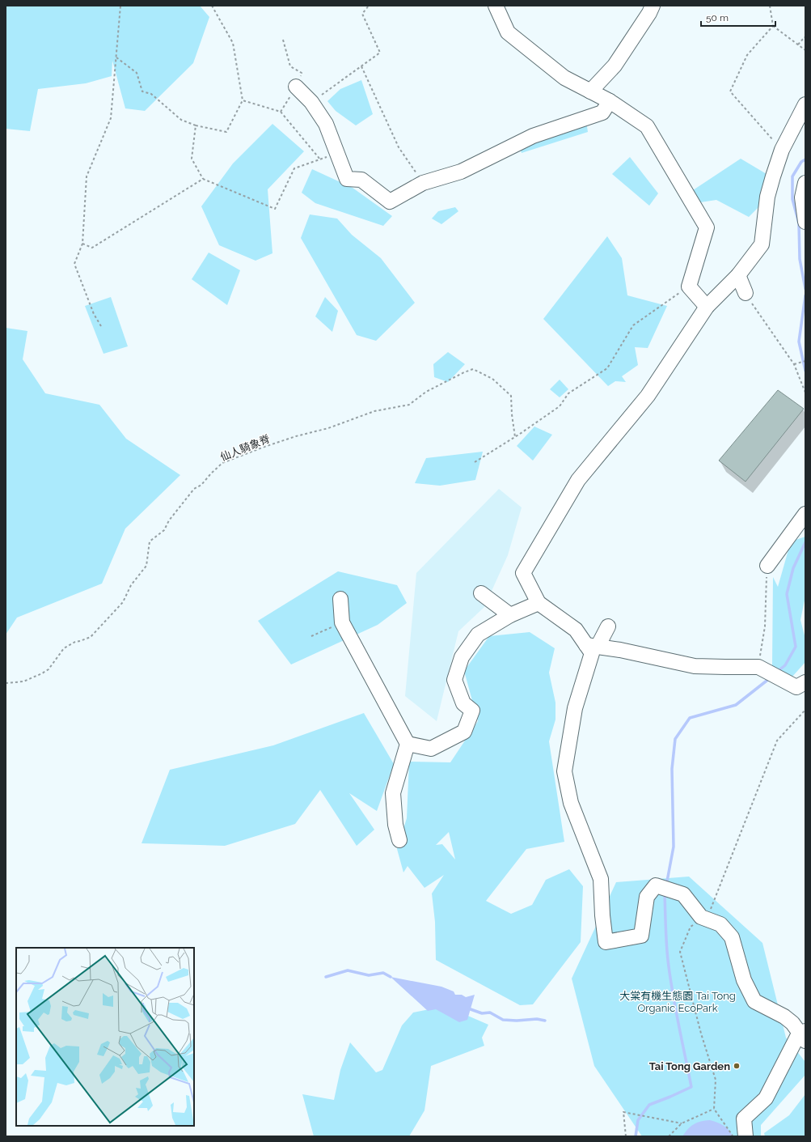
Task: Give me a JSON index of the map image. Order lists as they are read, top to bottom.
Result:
{
  "streets": {
    "path": ["仙人騎象脊"]
  },
  "parks": ["大棠有機生態園 Tai Tong Organic EcoPark"],
  "places": ["Tai Tong Garden"],
  "scale_bar": "50 m"
}
